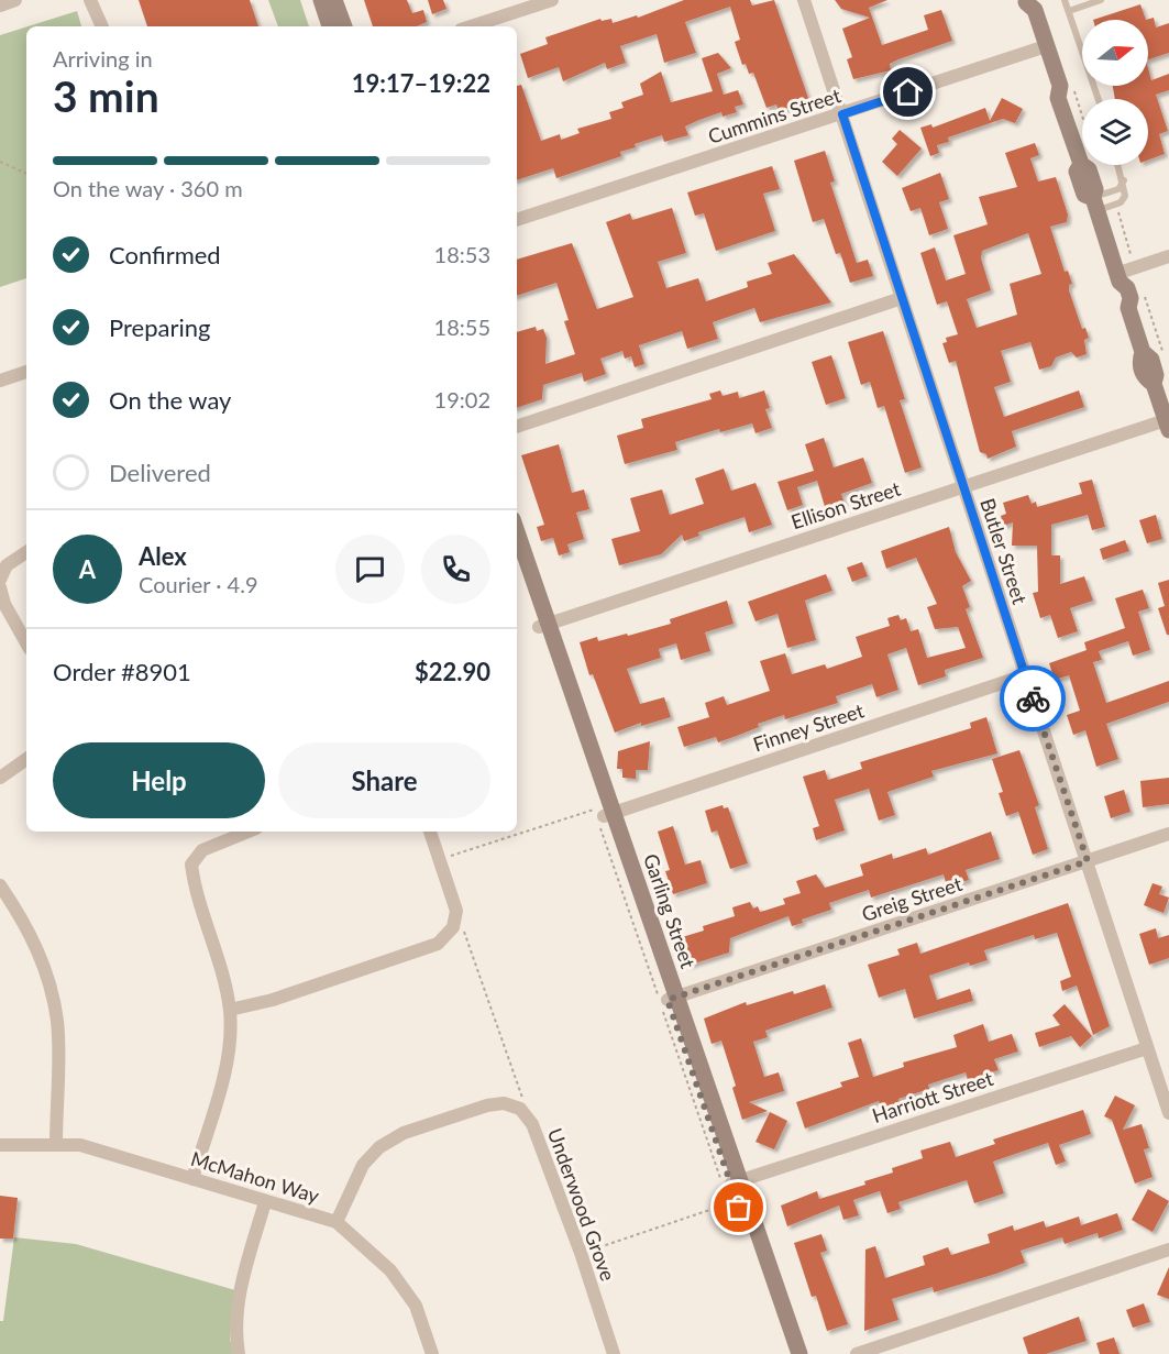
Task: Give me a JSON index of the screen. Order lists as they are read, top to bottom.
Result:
{
  "streets": {
    "street": [
      "Cummins Street",
      "Ellison Street",
      "Butler Street",
      "Finney Street",
      "Greig Street",
      "Garling Street",
      "Harriott Street",
      "McMahon Way",
      "Underwood Grove"
    ]
  },
  "crossings": [
    ["Cummins Street", "Butler Street"],
    ["Ellison Street", "Butler Street"],
    ["Ellison Street", "Garling Street"],
    ["Butler Street", "Finney Street"],
    ["Butler Street", "Greig Street"],
    ["Butler Street", "Harriott Street"],
    ["Finney Street", "Garling Street"],
    ["Greig Street", "Garling Street"],
    ["Garling Street", "Harriott Street"],
    ["McMahon Way", "Underwood Grove"]
  ],
  "north": "right",
  "page": {
    "heading": ["3 min", "Arriving in", "19:17–19:22"],
    "panel": [
      "Alex",
      "Courier · 4.9",
      "Order #8901",
      "$22.90"
    ],
    "bar": "On the way · 360 m",
    "list": [
      ["Confirmed", "18:53"],
      ["Preparing", "18:55"],
      ["On the way", "19:02"],
      "Delivered"
    ],
    "round": "A",
    "buttons": ["Help", "Share"]
  }
}
